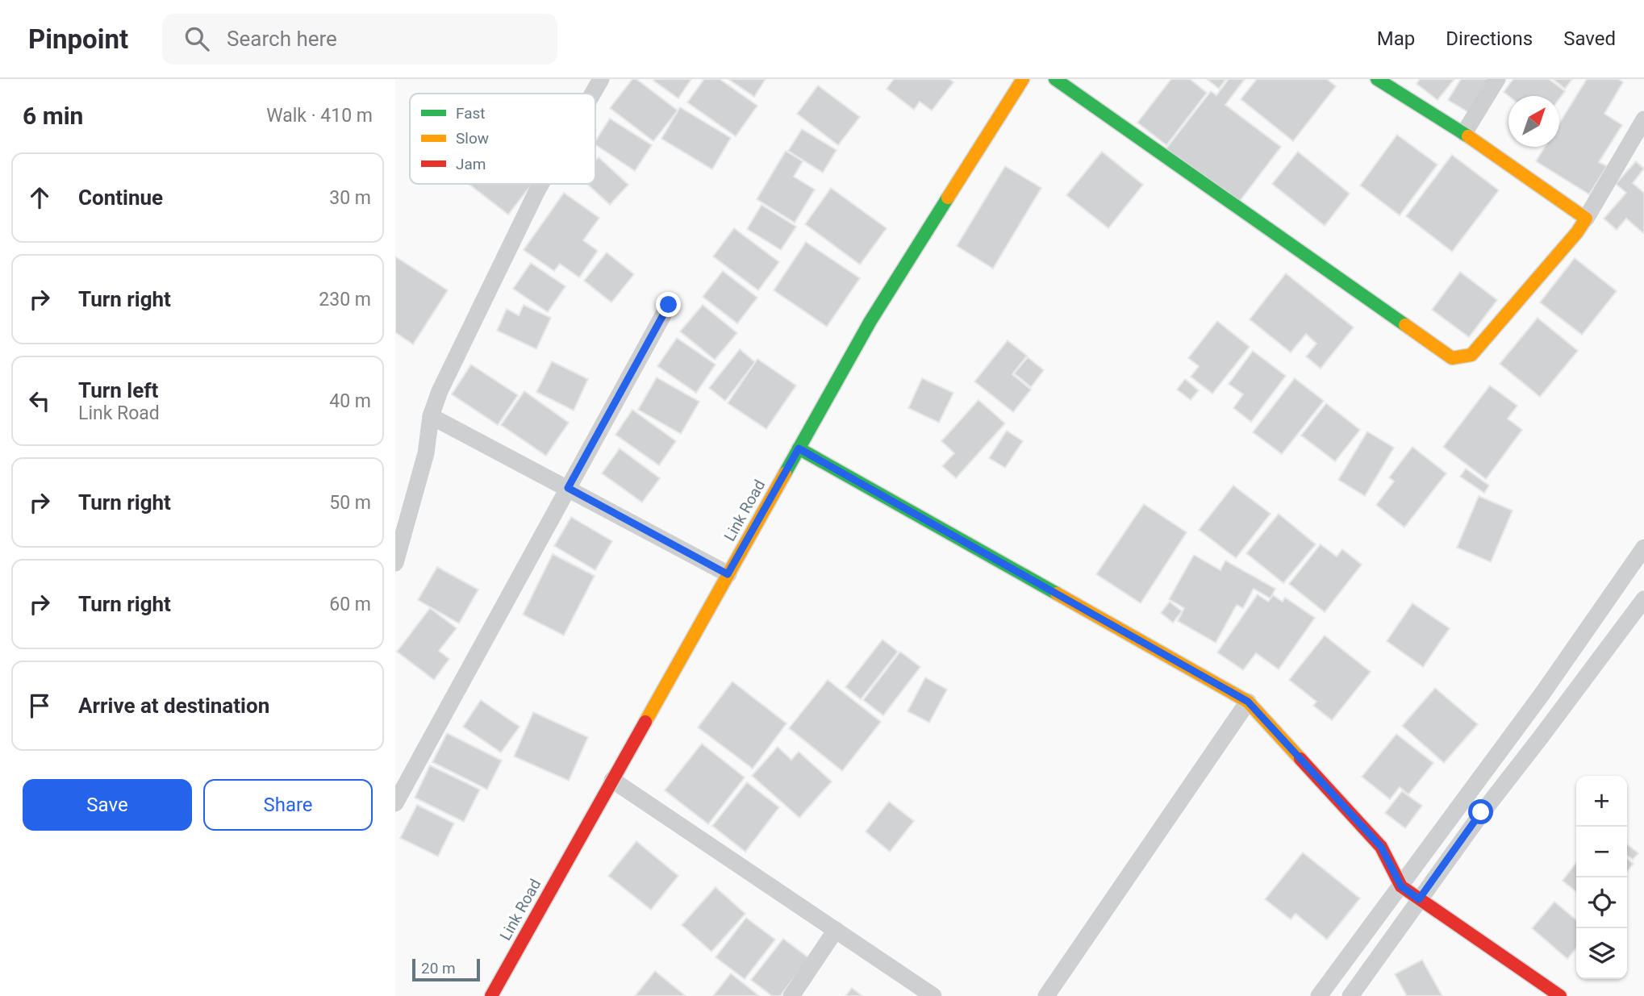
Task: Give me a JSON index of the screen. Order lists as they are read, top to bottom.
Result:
{
  "streets": {
    "street": ["Link Road"]
  },
  "legend": ["Fast", "Slow", "Jam"],
  "scale_bar": "20 m",
  "north": "top right",
  "page": {
    "header": "Pinpoint",
    "search": "Search here",
    "nav": ["Map", "Directions", "Saved"],
    "heading": ["6 min", "Walk · 410 m"],
    "list": [
      ["Continue", "30 m"],
      ["Turn right", "230 m"],
      ["Turn left", "Link Road", "40 m"],
      ["Turn right", "50 m"],
      ["Turn right", "60 m"],
      "Arrive at destination"
    ],
    "buttons": ["Save", "Share"],
    "map_buttons": ["+", "−"],
    "scale": "20 m"
  }
}
